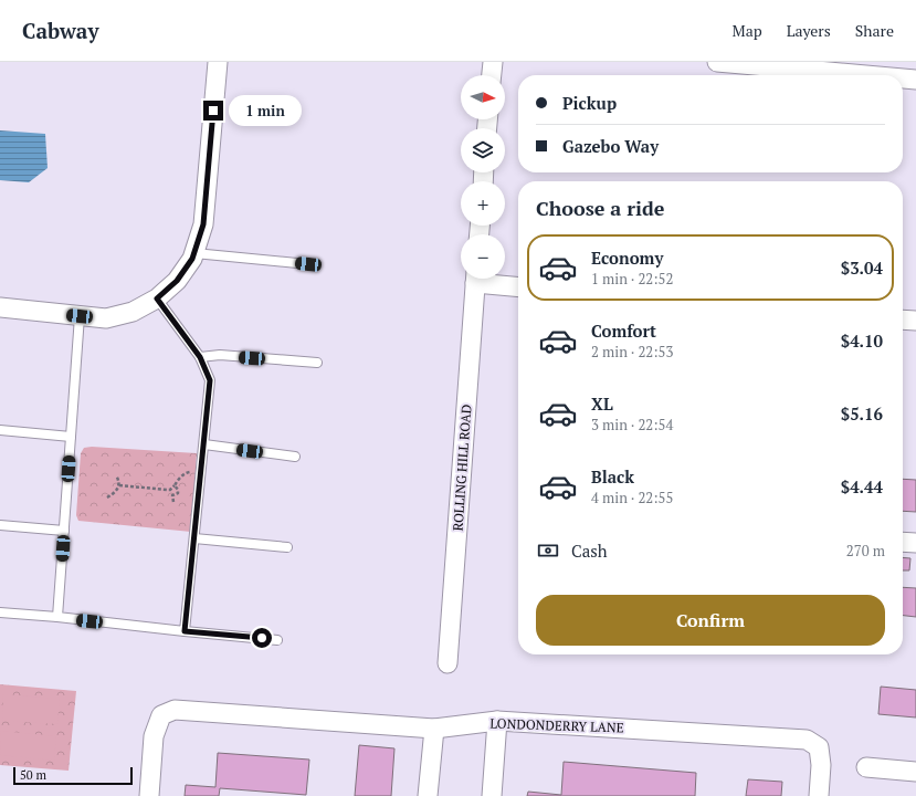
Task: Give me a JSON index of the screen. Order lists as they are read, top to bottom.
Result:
{
  "streets": {
    "street": ["ROLLING HILL ROAD", "LONDONDERRY LANE"]
  },
  "scale_bar": "50 m",
  "north": "right",
  "page": {
    "header": "Cabway",
    "nav": ["Map", "Layers", "Share"],
    "map_buttons": ["+", "−"],
    "banner": ["Pickup", "Gazebo Way"],
    "bubble": "1 min",
    "heading": "Choose a ride",
    "list": [
      {
        "name": "Economy",
        "note": "1 min · 22:52",
        "value": "$3.04"
      },
      {
        "name": "Comfort",
        "note": "2 min · 22:53",
        "value": "$4.10"
      },
      {
        "name": "XL",
        "note": "3 min · 22:54",
        "value": "$5.16"
      },
      {
        "name": "Black",
        "note": "4 min · 22:55",
        "value": "$4.44"
      }
    ],
    "pay": ["Cash", "270 m"],
    "buttons": "Confirm",
    "scale": "50 m"
  }
}
